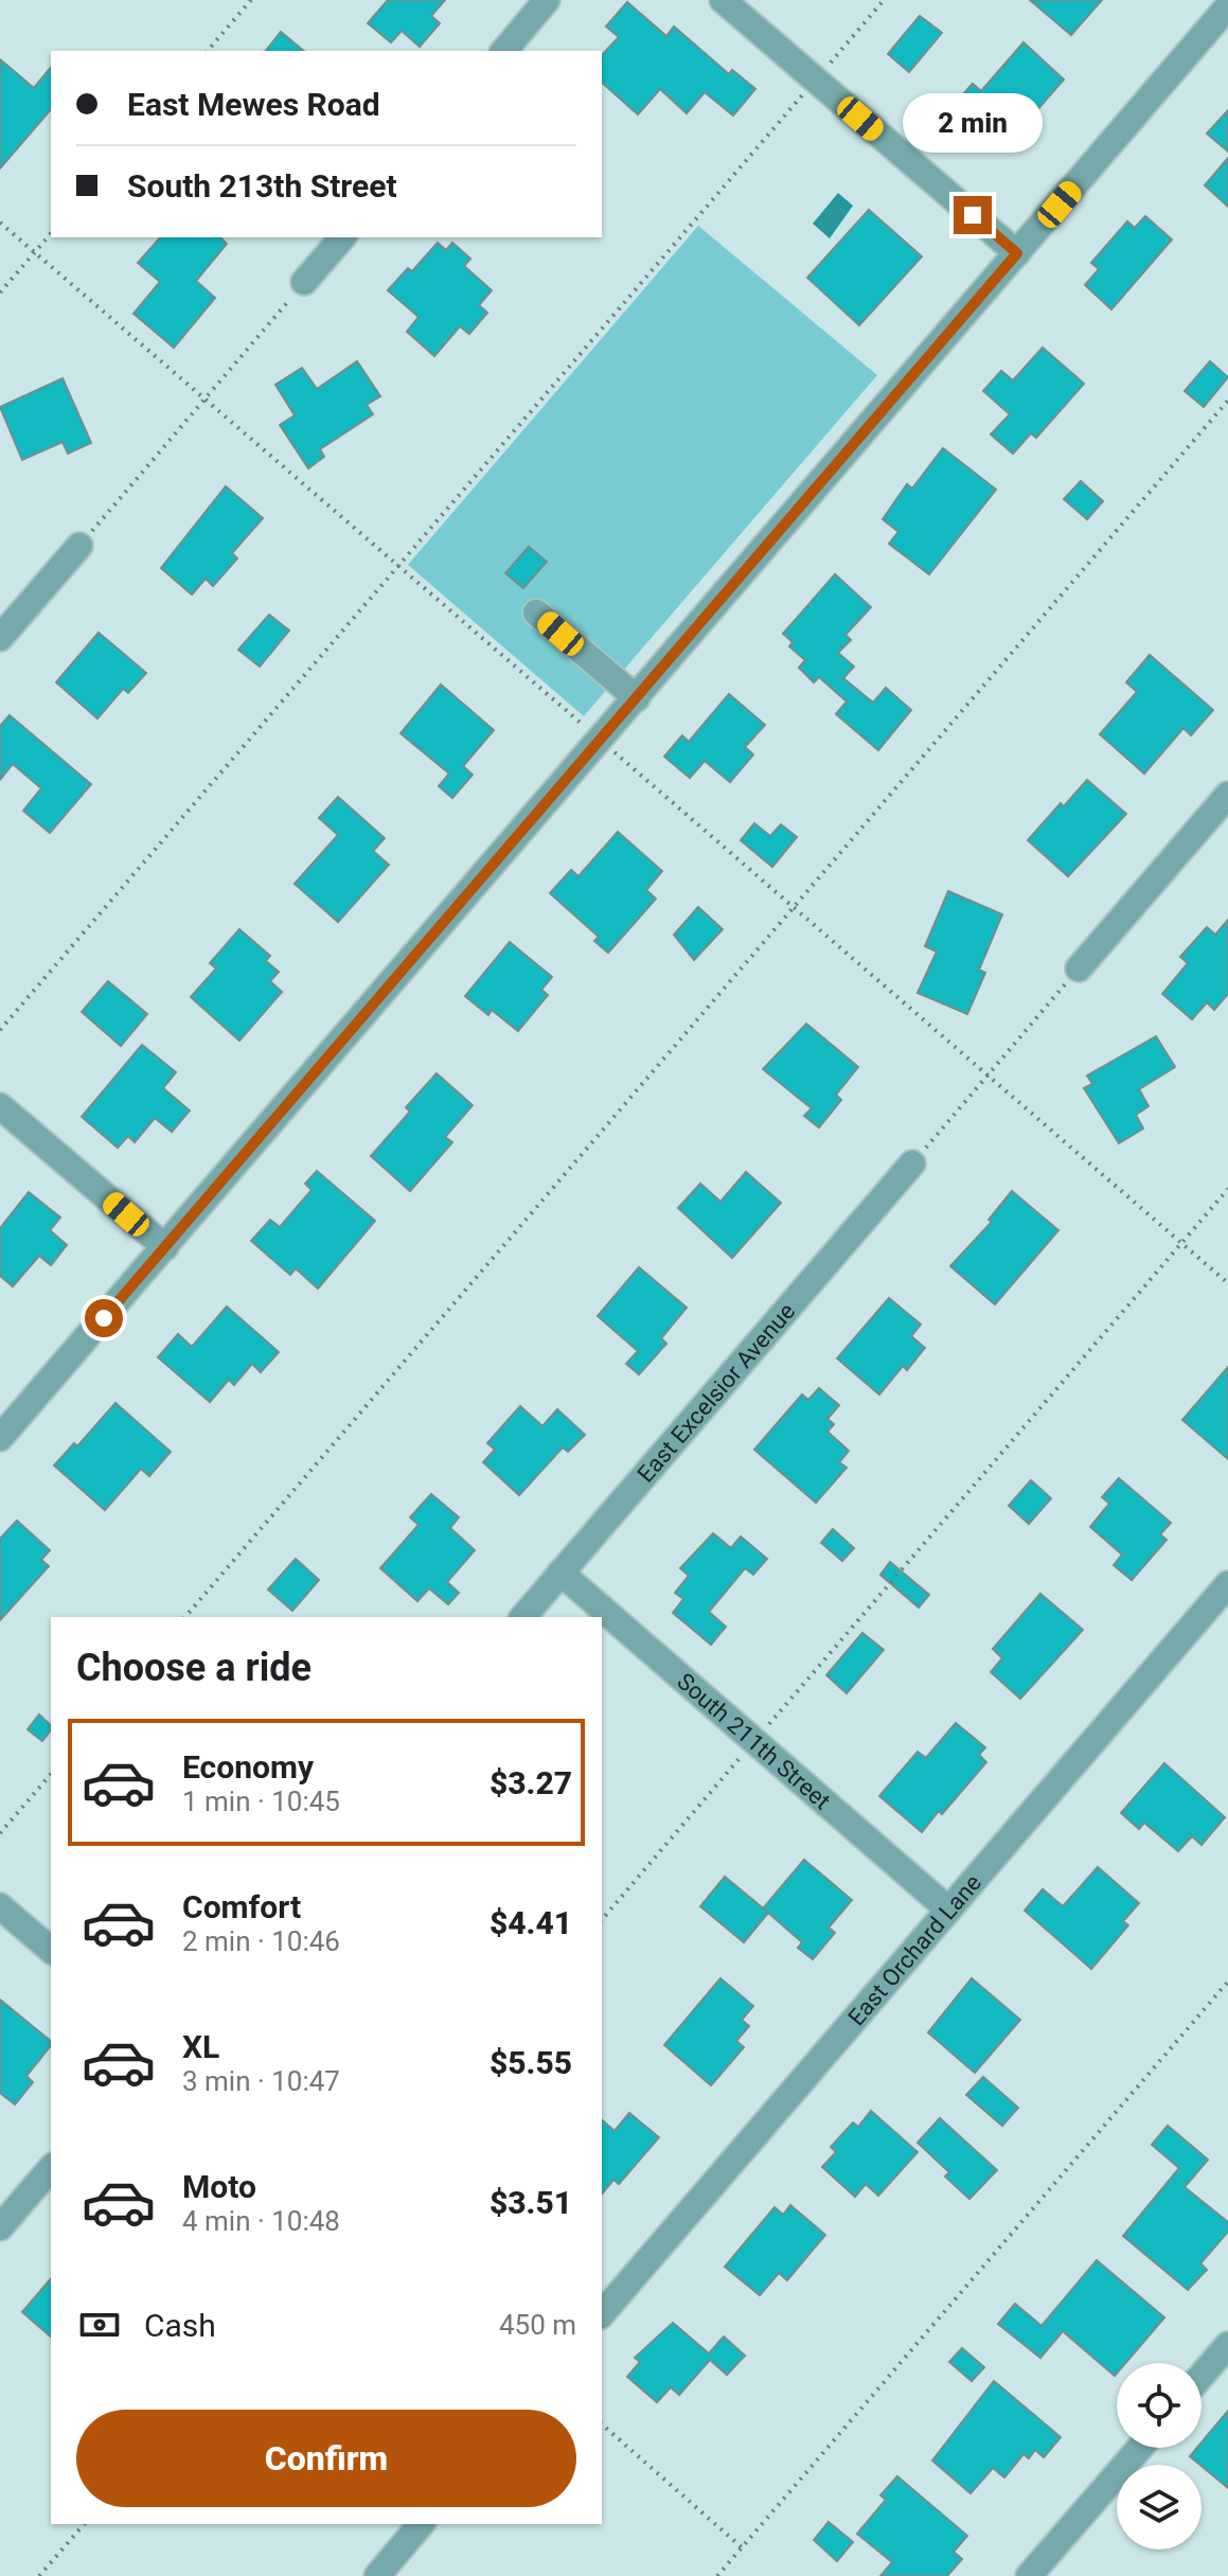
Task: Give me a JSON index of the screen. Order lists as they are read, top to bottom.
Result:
{
  "streets": {
    "street": ["East Excelsior Avenue", "South 211th Street", "East Orchard Lane"]
  },
  "crossings": [
    ["East Excelsior Avenue", "South 211th Street"],
    ["South 211th Street", "East Orchard Lane"]
  ],
  "page": {
    "banner": ["East Mewes Road", "South 213th Street"],
    "bubble": "2 min",
    "heading": "Choose a ride",
    "list": [
      {
        "name": "Economy",
        "note": "1 min · 10:45",
        "value": "$3.27"
      },
      {
        "name": "Comfort",
        "note": "2 min · 10:46",
        "value": "$4.41"
      },
      {
        "name": "XL",
        "note": "3 min · 10:47",
        "value": "$5.55"
      },
      {
        "name": "Moto",
        "note": "4 min · 10:48",
        "value": "$3.51"
      }
    ],
    "pay": ["Cash", "450 m"],
    "buttons": "Confirm"
  }
}
